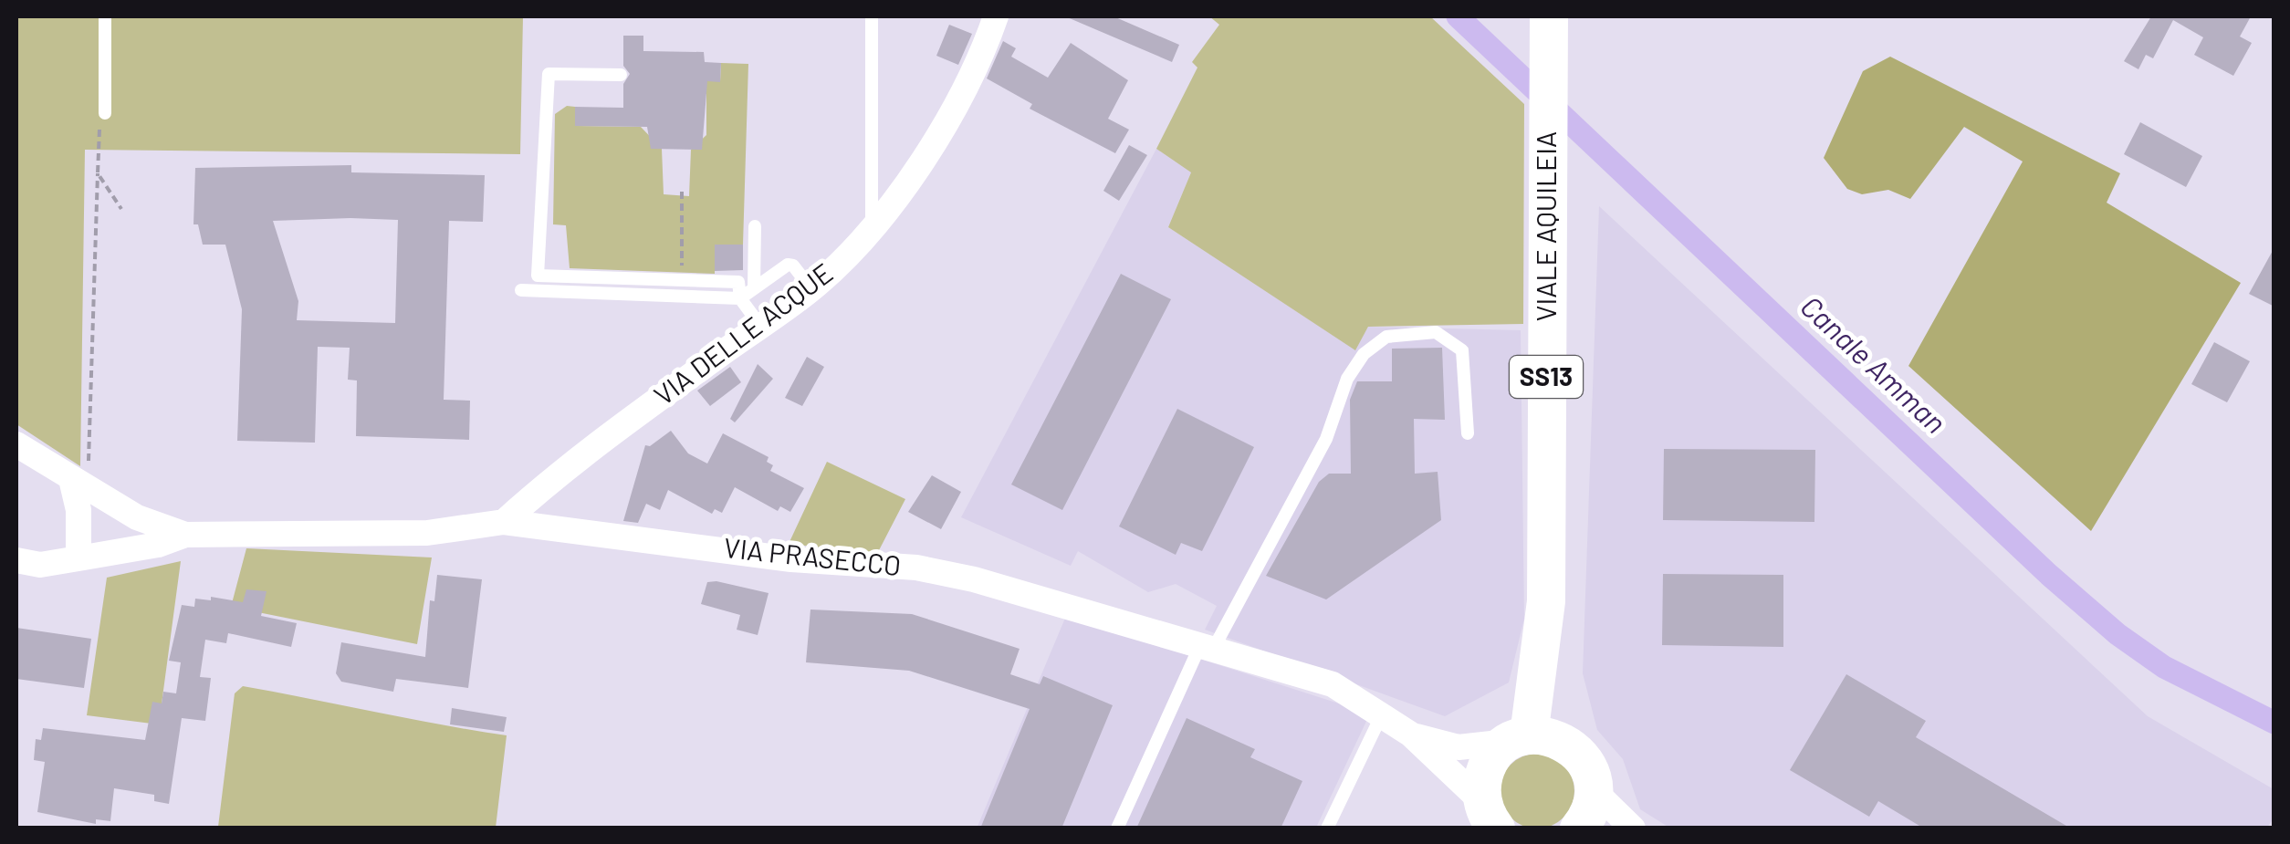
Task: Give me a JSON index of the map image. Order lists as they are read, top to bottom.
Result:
{
  "streets": {
    "main road": ["VIALE AQUILEIA", "SS13"],
    "street": ["VIA DELLE ACQUE", "VIA PRASECCO"]
  },
  "crossings": [
    ["VIALE AQUILEIA", "VIA PRASECCO"],
    ["VIA DELLE ACQUE", "VIA PRASECCO"]
  ],
  "water": ["Canale Amman"]
}
